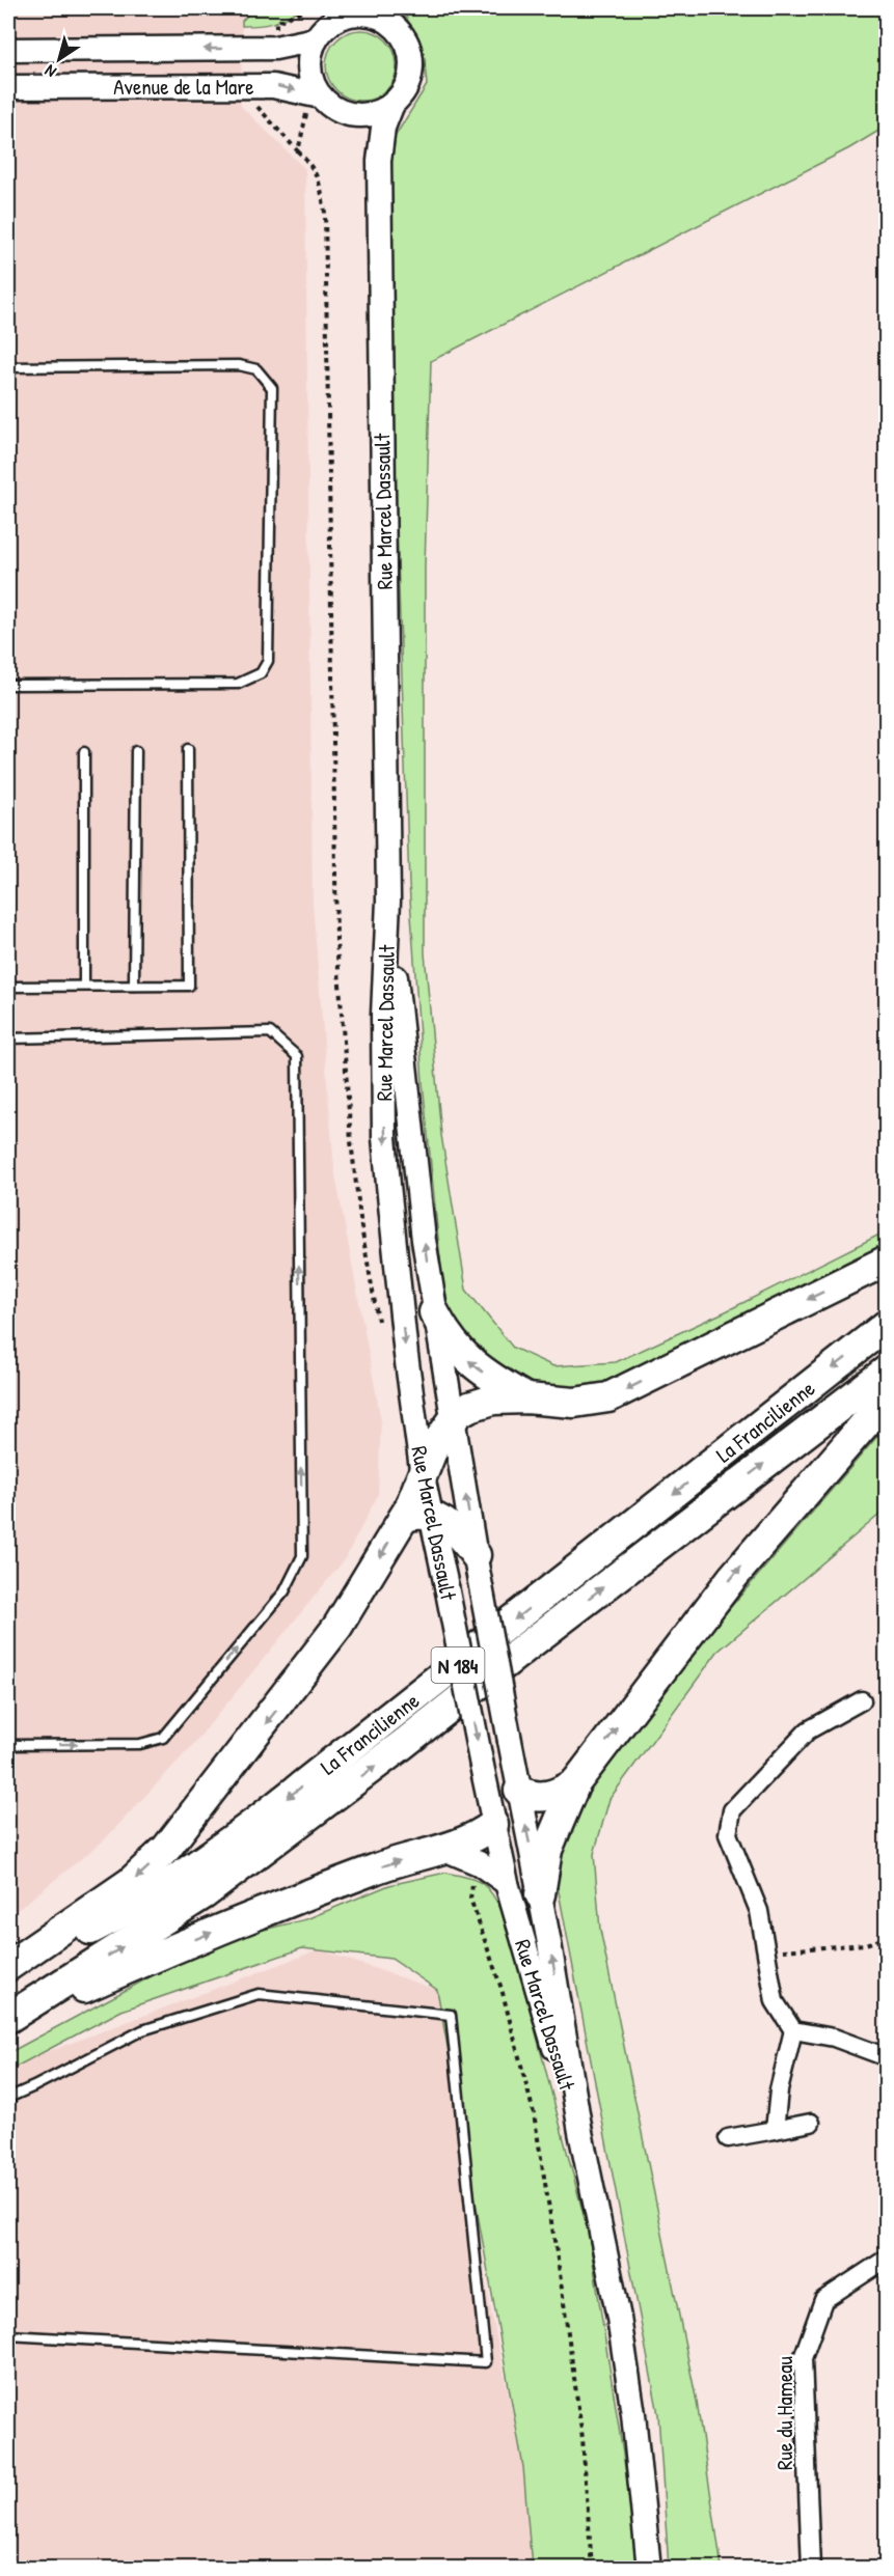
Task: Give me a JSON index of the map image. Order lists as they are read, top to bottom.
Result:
{
  "streets": {
    "highway": ["La Francilienne", "N 184"],
    "street": ["Avenue de la Mare", "Rue Marcel Dassault", "Rue du Hameau"]
  },
  "crossings": [
    ["Avenue de la Mare", "Rue Marcel Dassault"]
  ],
  "north": "bottom left"
}
